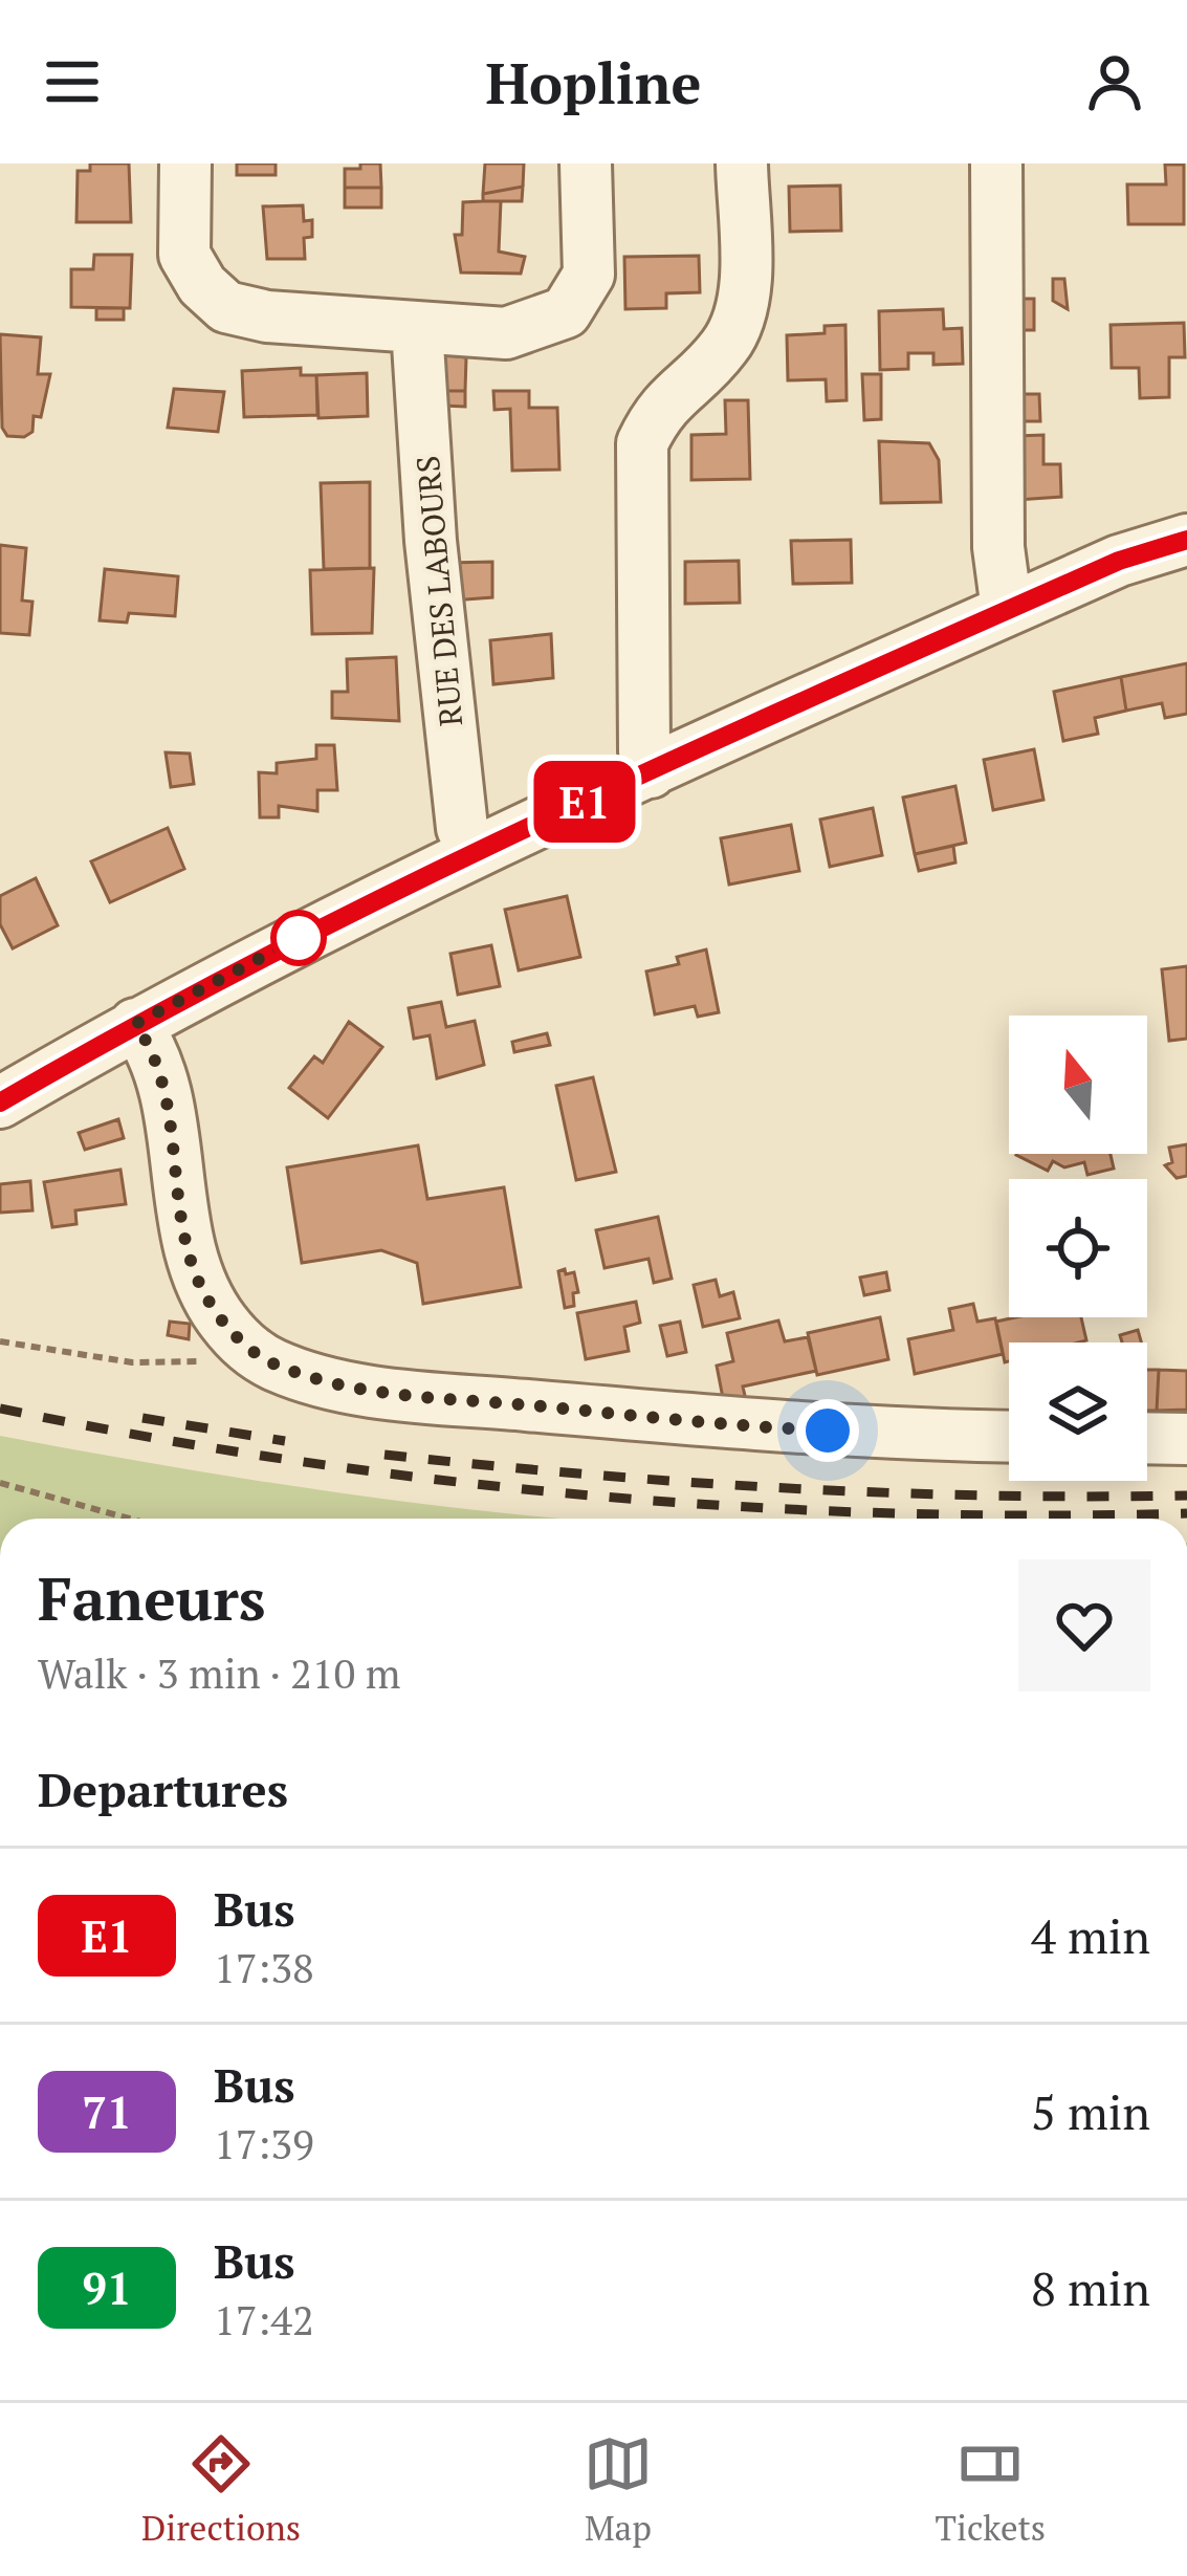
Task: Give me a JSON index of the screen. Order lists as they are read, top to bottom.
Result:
{
  "streets": {
    "street": ["RUE DES LABOURS"]
  },
  "lines": ["bus line E1"],
  "north": "top",
  "page": {
    "header": "Hopline",
    "on_map": "E1",
    "heading": [
      ["Faneurs", "Walk · 3 min · 210 m"],
      "Departures"
    ],
    "list": [
      {
        "mark": "E1",
        "name": "Bus",
        "note": "17:38",
        "value": "4 min"
      },
      {
        "mark": "71",
        "name": "Bus",
        "note": "17:39",
        "value": "5 min"
      },
      {
        "mark": "91",
        "name": "Bus",
        "note": "17:42",
        "value": "8 min"
      }
    ],
    "tabs": ["Directions", "Map", "Tickets"]
  }
}
